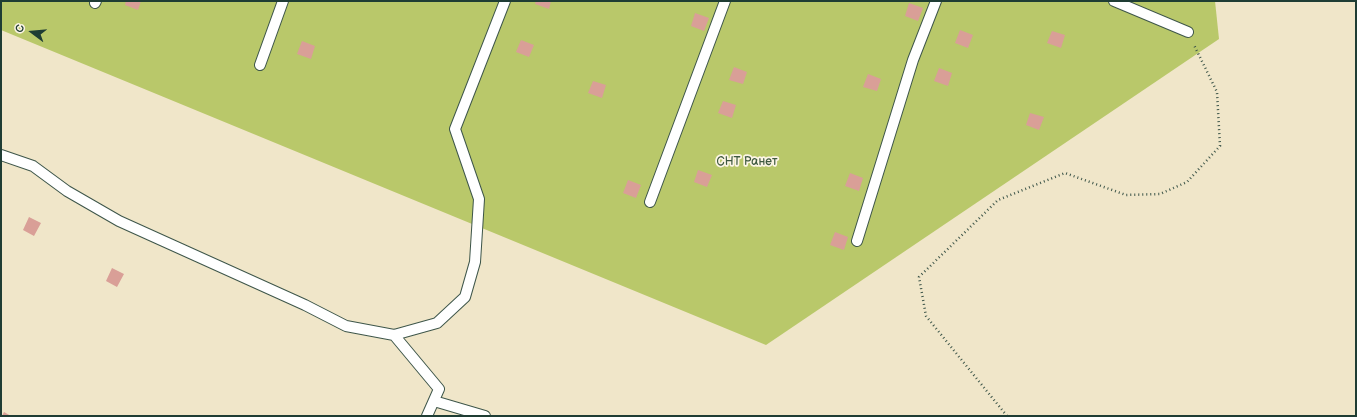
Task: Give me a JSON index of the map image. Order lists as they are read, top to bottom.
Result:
{
  "parks": ["СНТ Ранет"],
  "north": "left"
}
